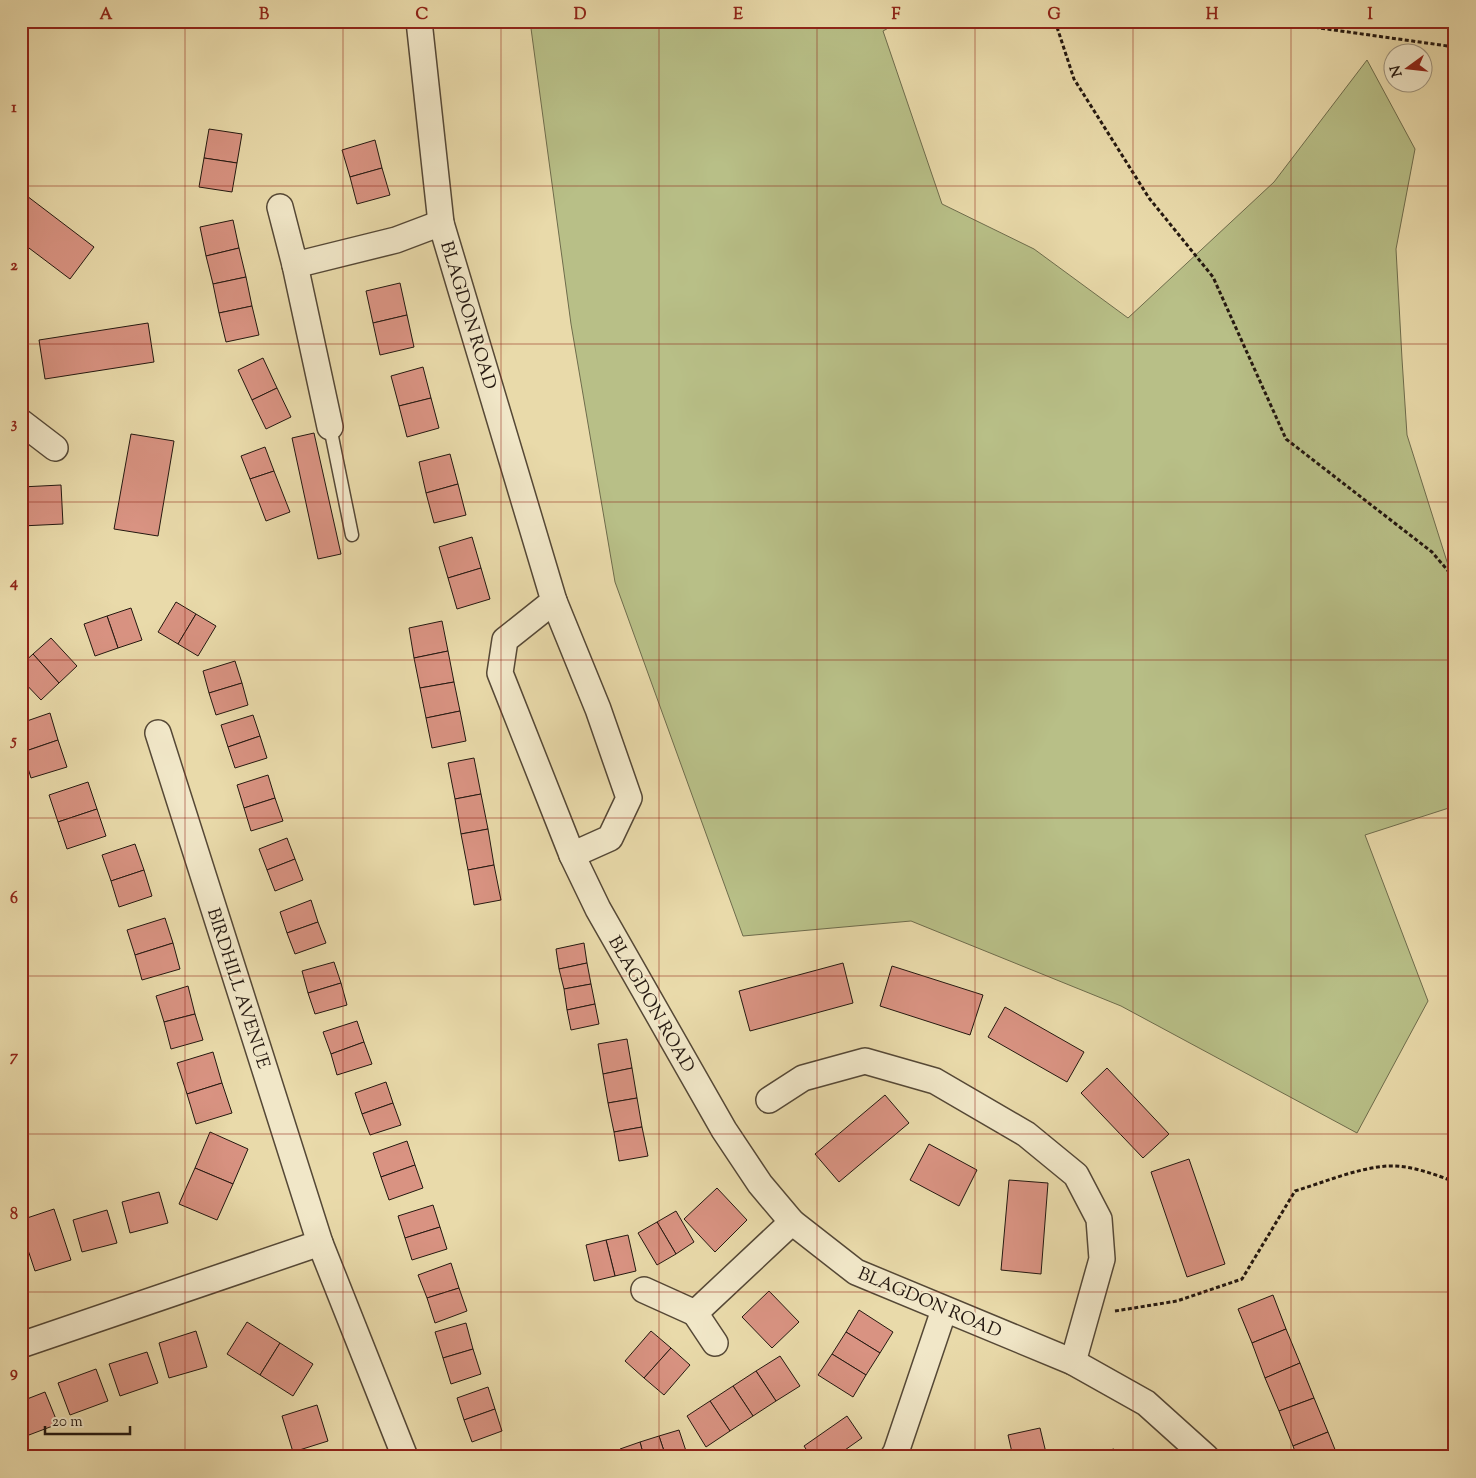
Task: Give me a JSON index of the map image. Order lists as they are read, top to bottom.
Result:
{
  "streets": {
    "street": ["BLAGDON ROAD", "BIRDHILL AVENUE"]
  },
  "scale_bar": "20 m",
  "north": "left",
  "grid": {
    "columns": [
      "A",
      "B",
      "C",
      "D",
      "E",
      "F",
      "G",
      "H",
      "I"
    ],
    "rows": [
      "1",
      "2",
      "3",
      "4",
      "5",
      "6",
      "7",
      "8",
      "9"
    ]
  }
}
